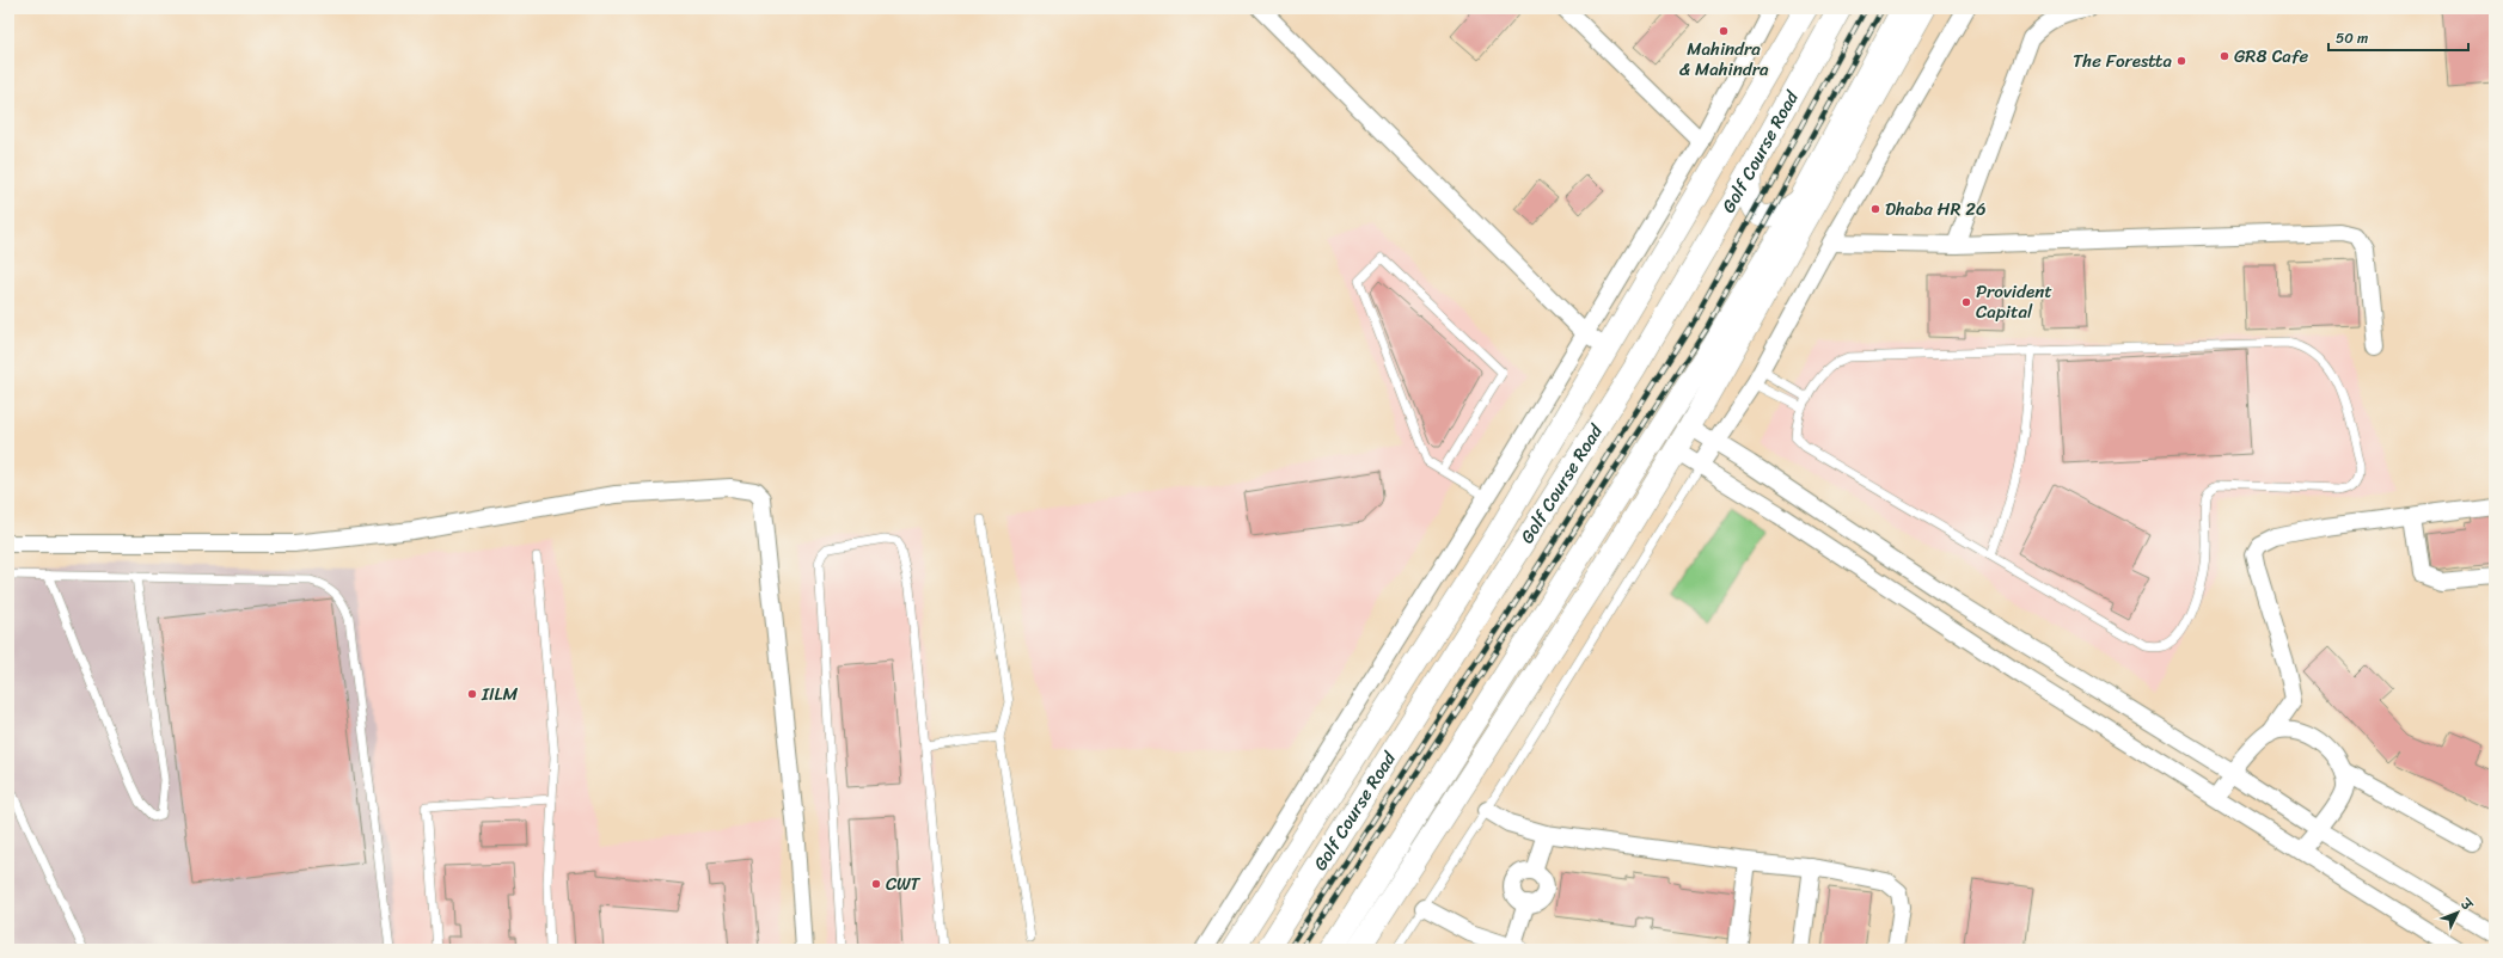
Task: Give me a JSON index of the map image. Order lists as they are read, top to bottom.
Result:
{
  "streets": {
    "main road": ["Golf Course Road"]
  },
  "places": [
    "Mahindra & Mahindra",
    "GR8 Cafe",
    "The Forestta",
    "Dhaba HR 26",
    "Provident Capital",
    "IILM",
    "CWT"
  ],
  "scale_bar": "50 m",
  "north": "top right"
}
